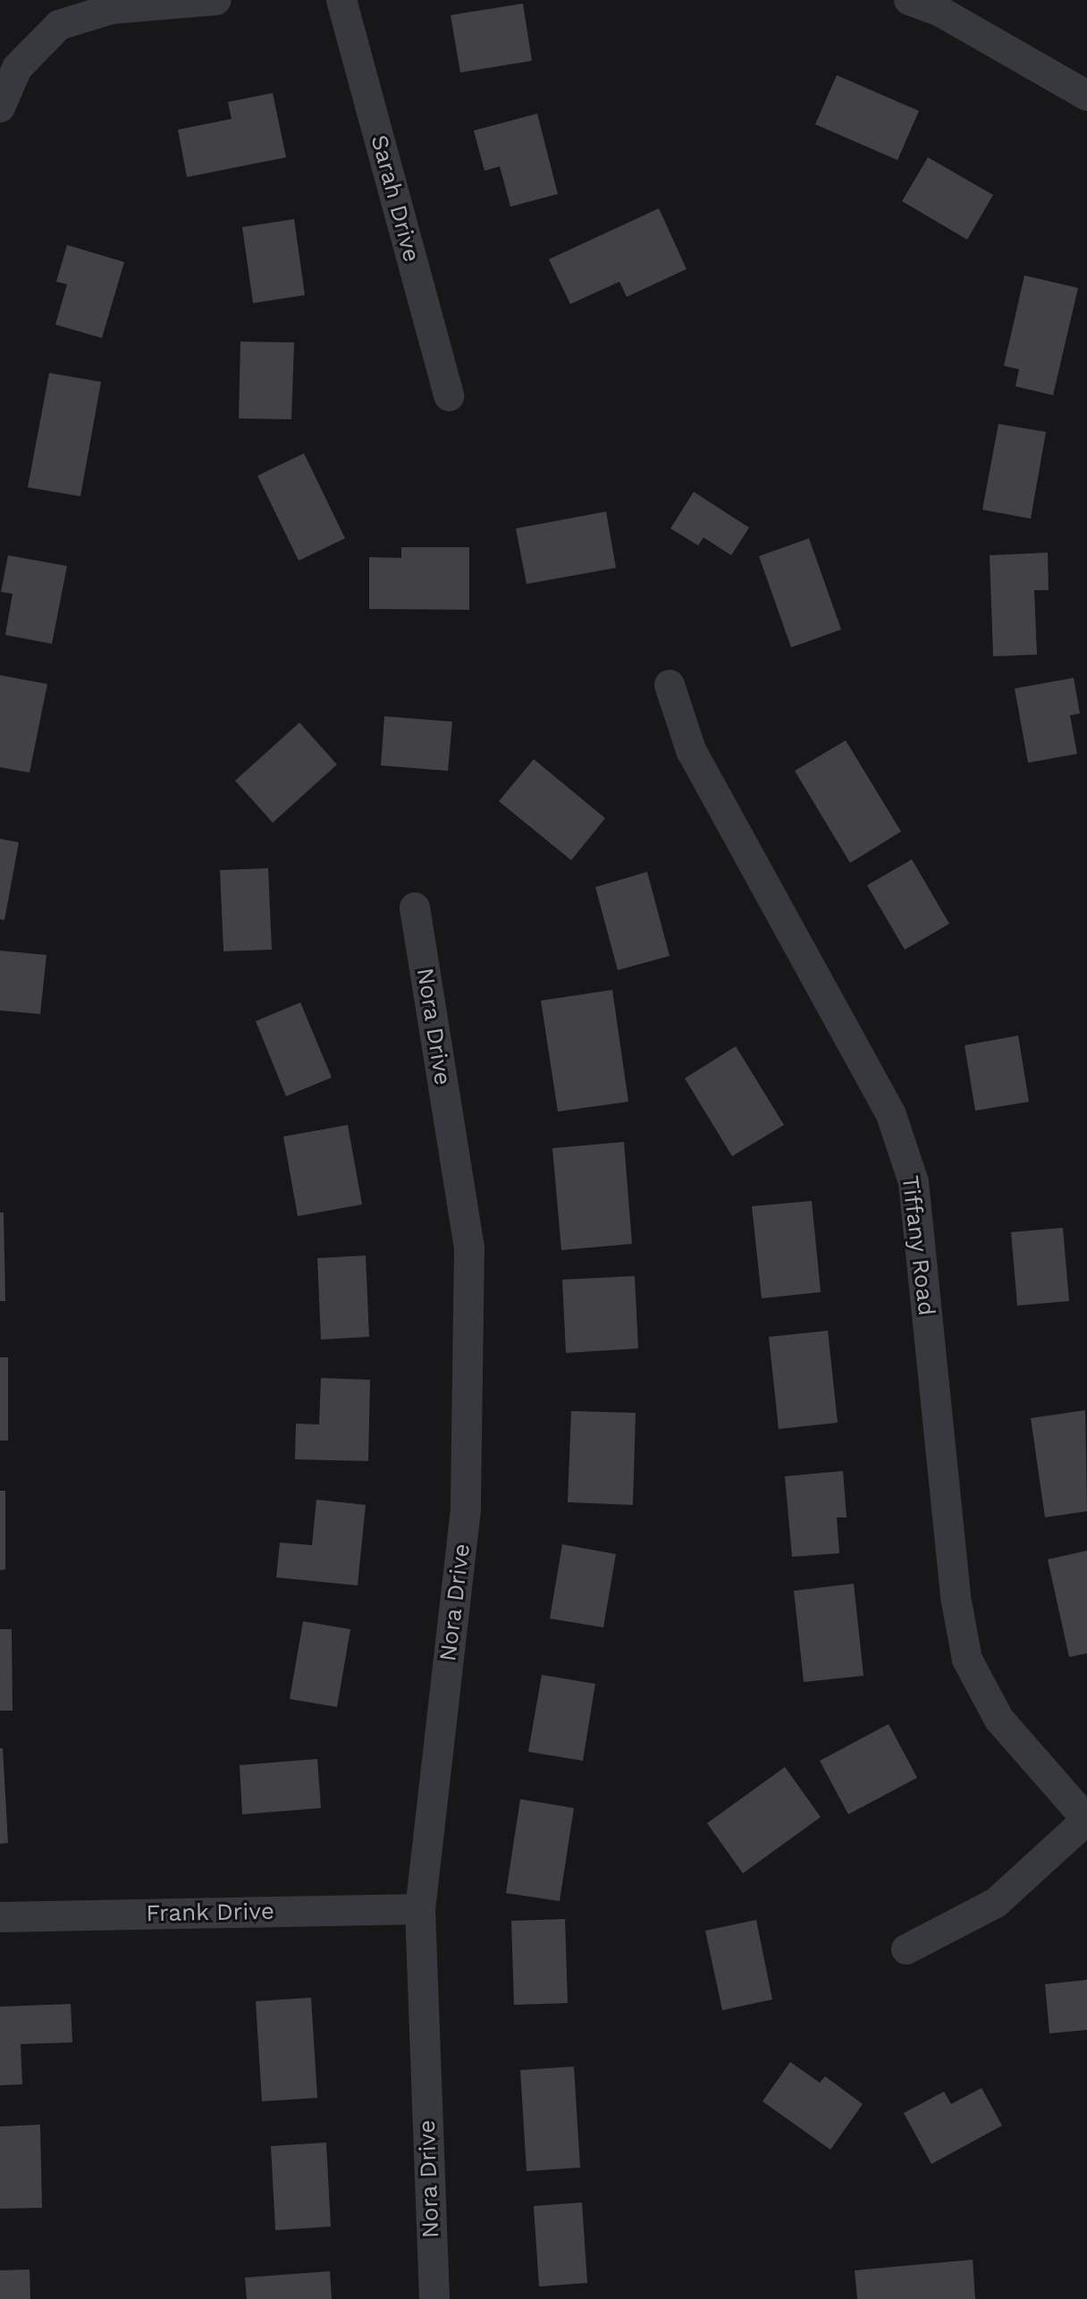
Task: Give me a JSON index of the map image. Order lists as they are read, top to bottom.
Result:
{
  "streets": {
    "street": [
      "Sarah Drive",
      "Nora Drive",
      "Tiffany Road",
      "Frank Drive"
    ]
  },
  "crossings": [
    ["Nora Drive", "Frank Drive"]
  ]
}
